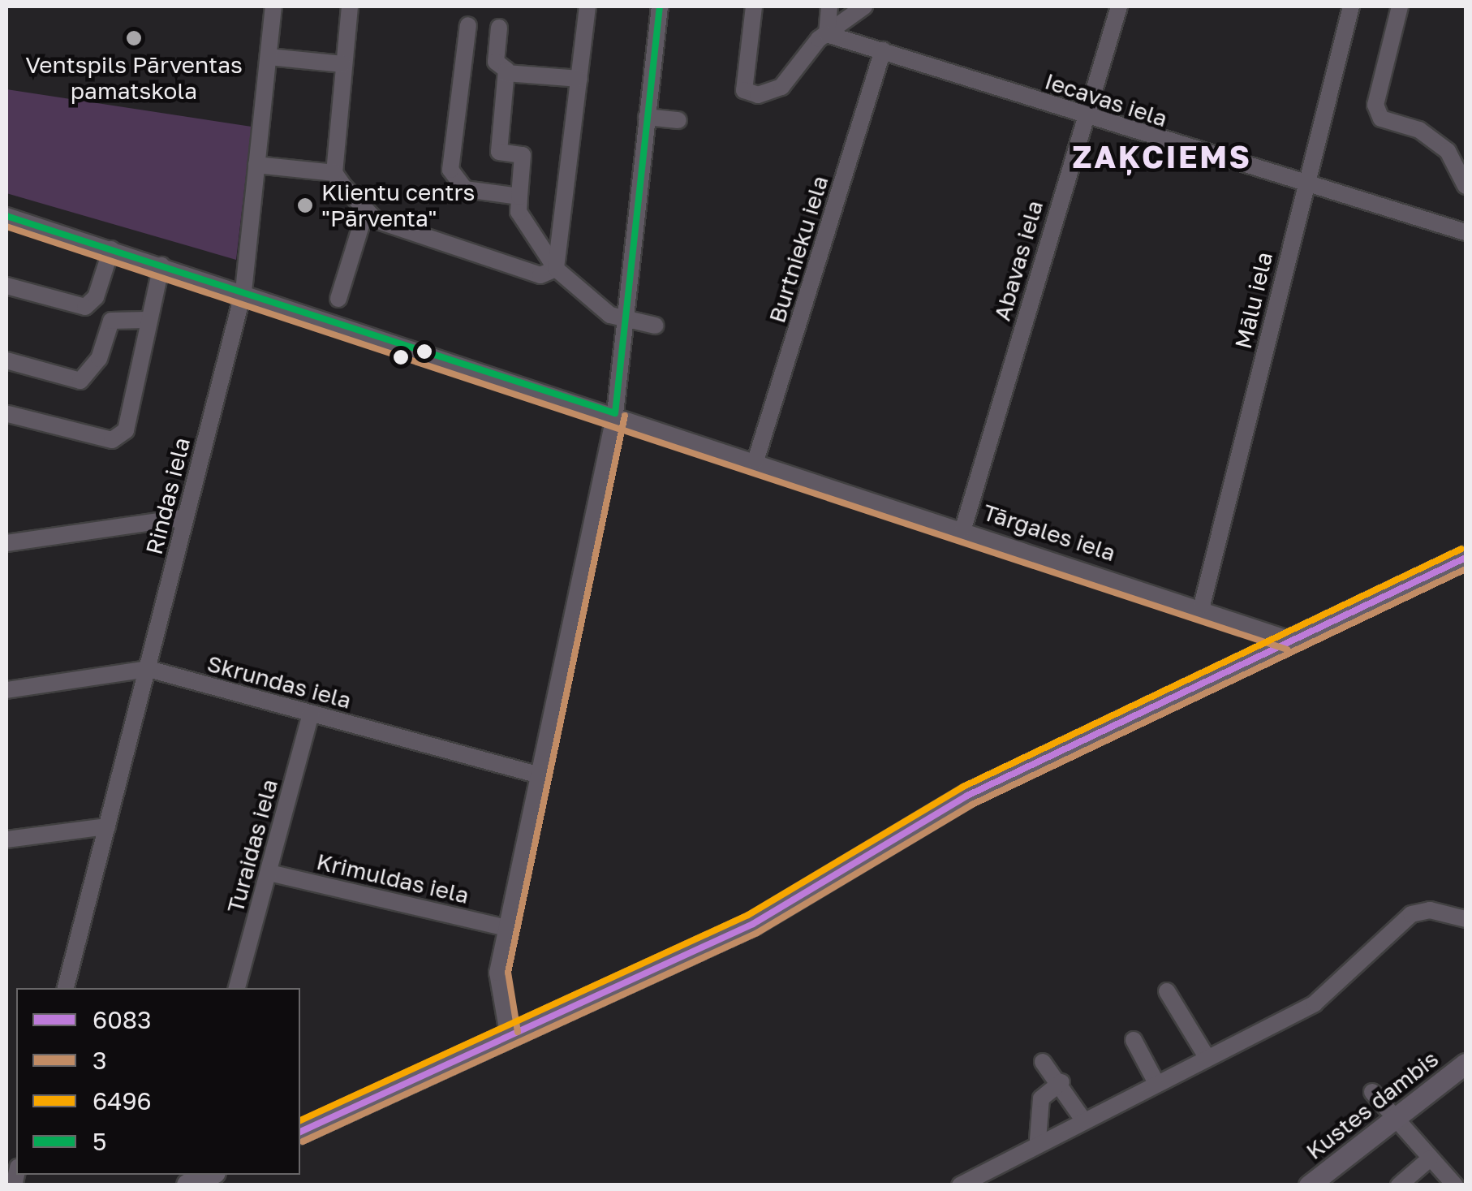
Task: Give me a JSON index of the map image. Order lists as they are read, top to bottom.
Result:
{
  "streets": {
    "main road": ["Kustes dambis"],
    "street": [
      "Iecavas iela",
      "Burtnieku iela",
      "Abavas iela",
      "Mālu iela",
      "Rindas iela",
      "Tārgales iela",
      "Skrundas iela",
      "Turaidas iela",
      "Krimuldas iela"
    ]
  },
  "crossings": [
    ["Iecavas iela", "Burtnieku iela"],
    ["Iecavas iela", "Abavas iela"],
    ["Iecavas iela", "Mālu iela"],
    ["Burtnieku iela", "Tārgales iela"],
    ["Abavas iela", "Tārgales iela"],
    ["Mālu iela", "Tārgales iela"],
    ["Rindas iela", "Tārgales iela"],
    ["Rindas iela", "Skrundas iela"],
    ["Skrundas iela", "Turaidas iela"],
    ["Turaidas iela", "Krimuldas iela"]
  ],
  "districts": ["ZAĶCIEMS"],
  "places": ["Ventspils Pārventas pamatskola", "Klientu centrs \"Pārventa\""],
  "lines": [
    "transit line 5",
    "transit line 3",
    "transit line 6496",
    "transit line 6083"
  ],
  "legend": [
    "6083",
    "3",
    "6496",
    "5"
  ]
}
